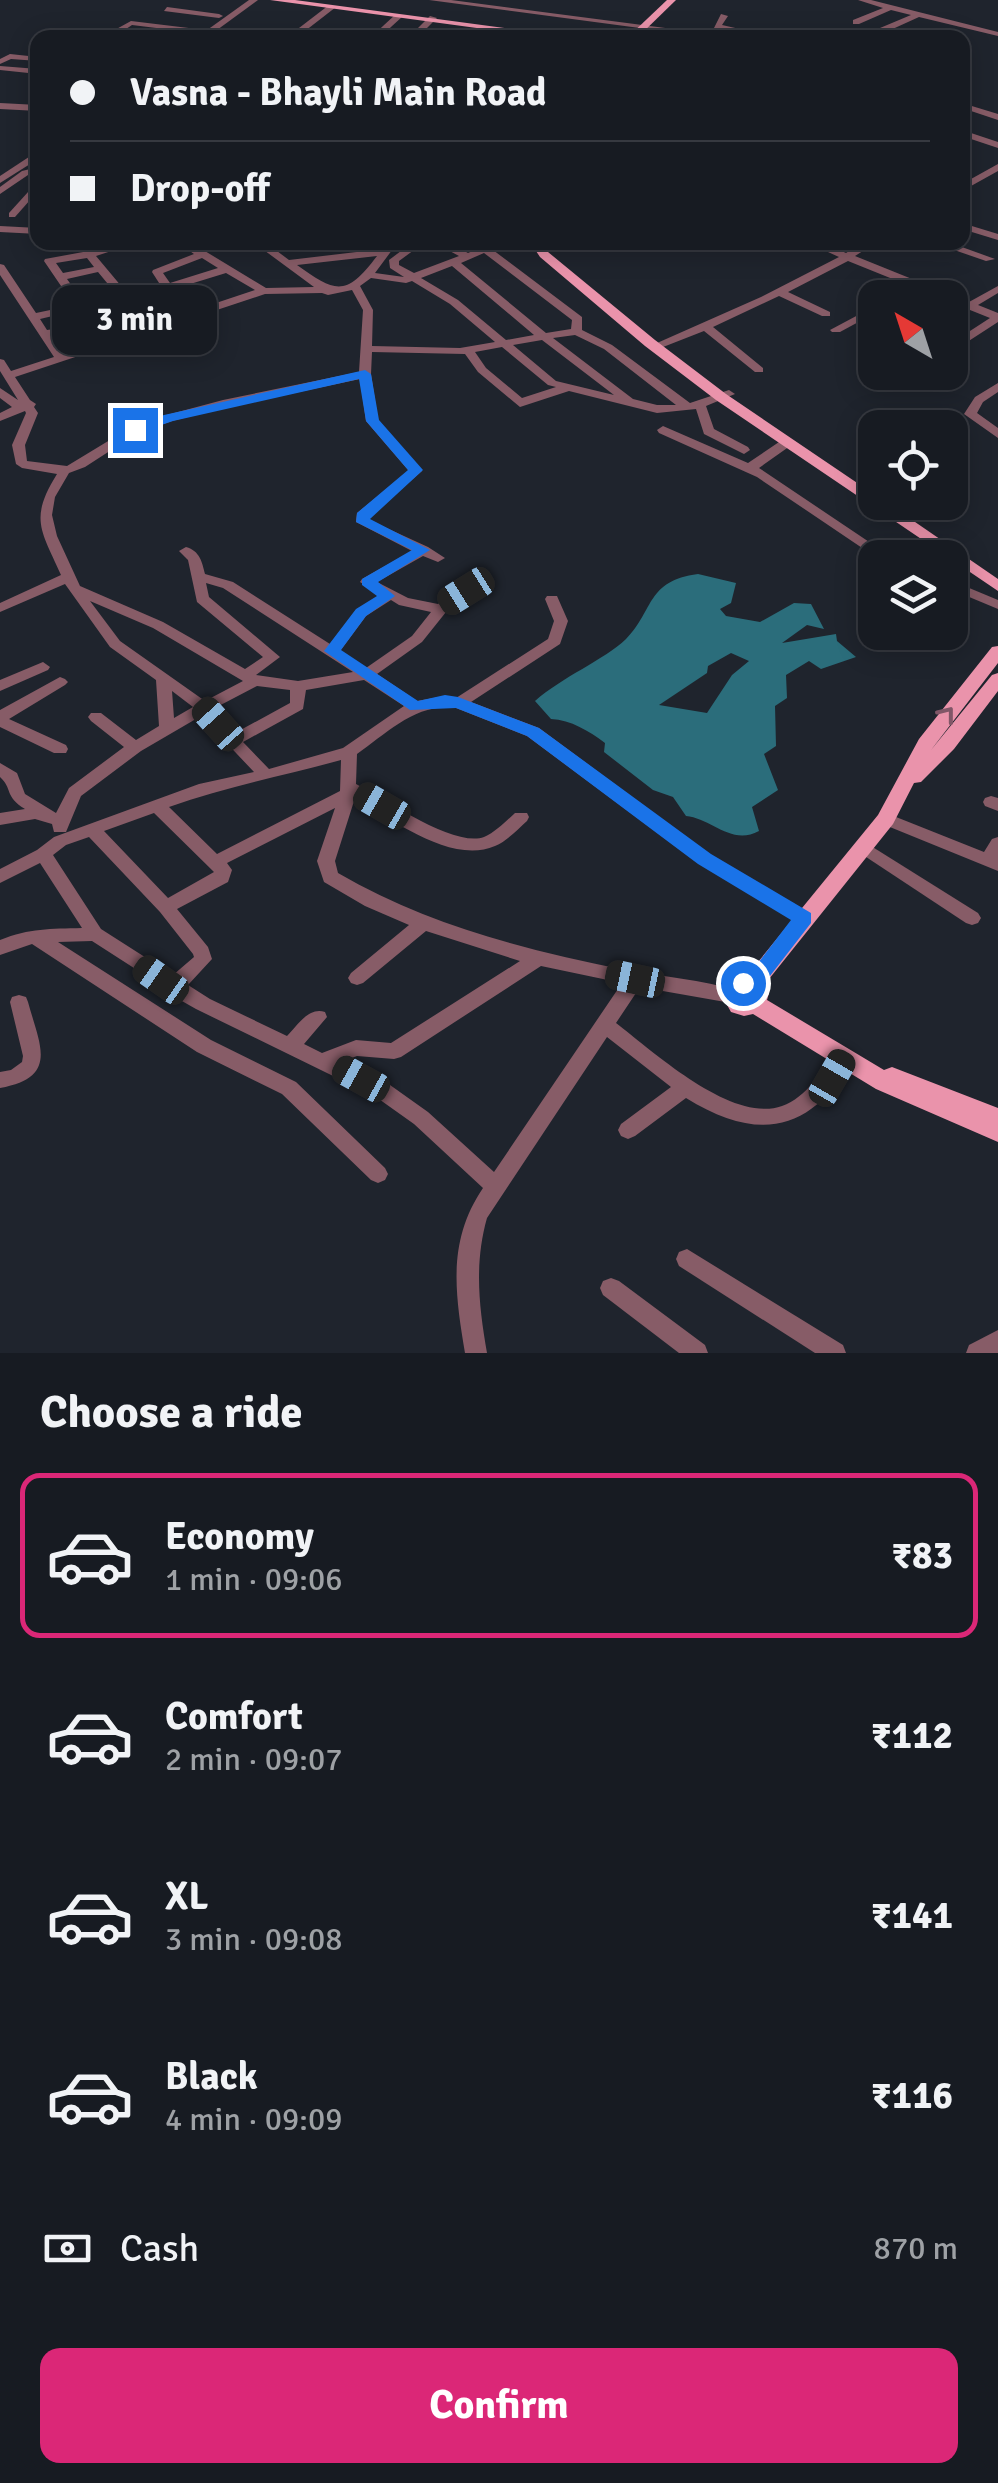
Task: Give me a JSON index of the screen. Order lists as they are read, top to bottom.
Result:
{
  "north": "top left",
  "page": {
    "banner": ["Vasna - Bhayli Main Road", "Drop-off"],
    "bubble": "3 min",
    "heading": "Choose a ride",
    "list": [
      {
        "name": "Economy",
        "note": "1 min · 09:06",
        "value": "₹83"
      },
      {
        "name": "Comfort",
        "note": "2 min · 09:07",
        "value": "₹112"
      },
      {
        "name": "XL",
        "note": "3 min · 09:08",
        "value": "₹141"
      },
      {
        "name": "Black",
        "note": "4 min · 09:09",
        "value": "₹116"
      }
    ],
    "pay": ["Cash", "870 m"],
    "buttons": "Confirm"
  }
}
